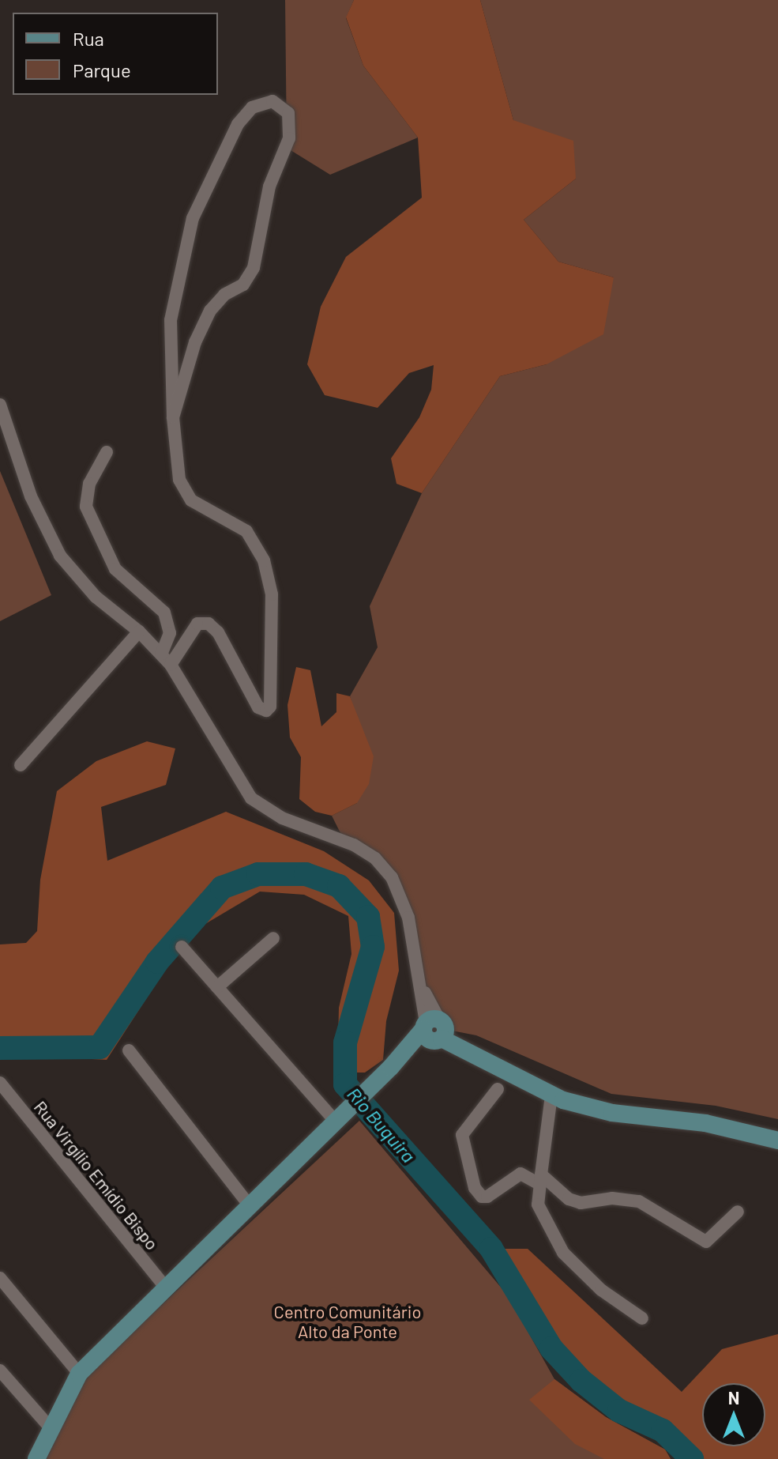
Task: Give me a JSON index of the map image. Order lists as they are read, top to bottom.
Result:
{
  "streets": {
    "street": ["Rua Virgílio Emídio Bispo"]
  },
  "water": ["Rio Buquira"],
  "parks": ["Centro Comunitário Alto da Ponte"],
  "legend": ["Rua", "Parque"],
  "north": "top"
}
